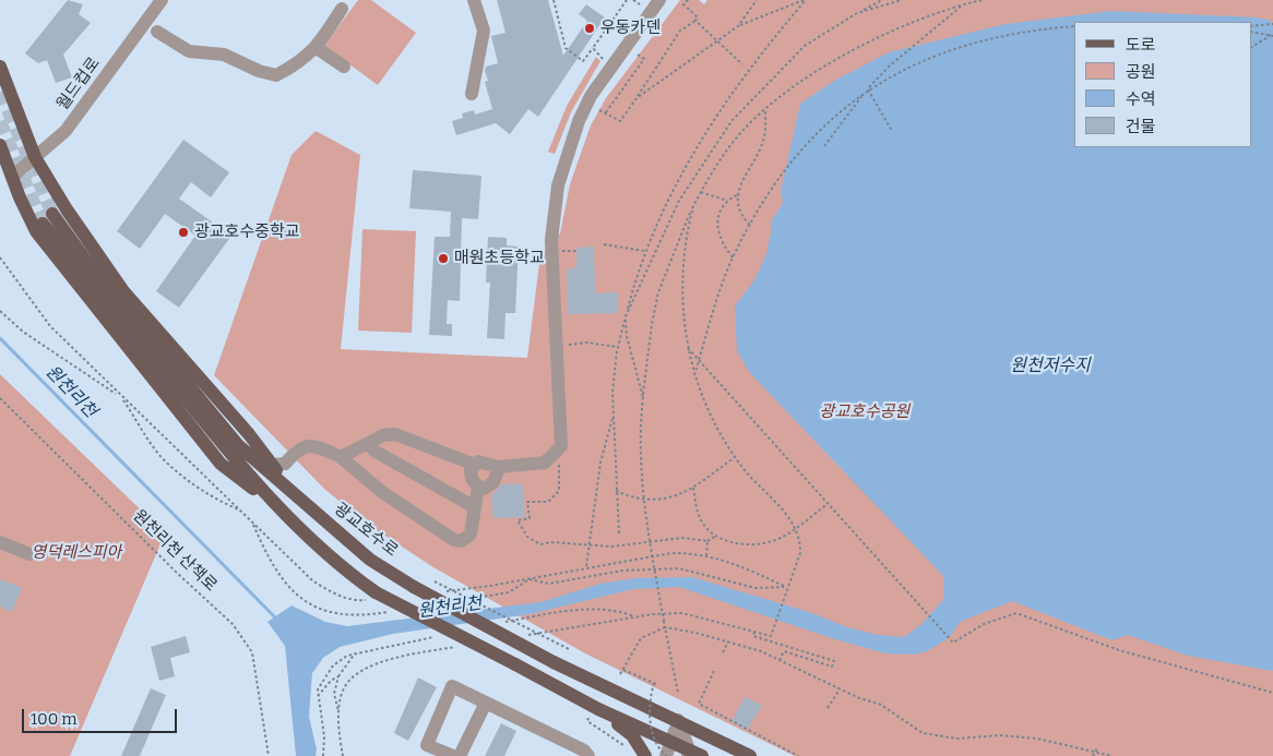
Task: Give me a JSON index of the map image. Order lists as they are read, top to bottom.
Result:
{
  "streets": {
    "main road": ["광교호수로"],
    "street": ["월드컵로"],
    "path": ["원천리천 산책로"]
  },
  "water": ["원천저수지", "원천리천"],
  "parks": ["광교호수공원", "영덕레스피아"],
  "places": ["우동카덴", "광교호수중학교", "매원초등학교"],
  "legend": [
    "도로",
    "공원",
    "수역",
    "건물"
  ],
  "scale_bar": "100 m"
}
